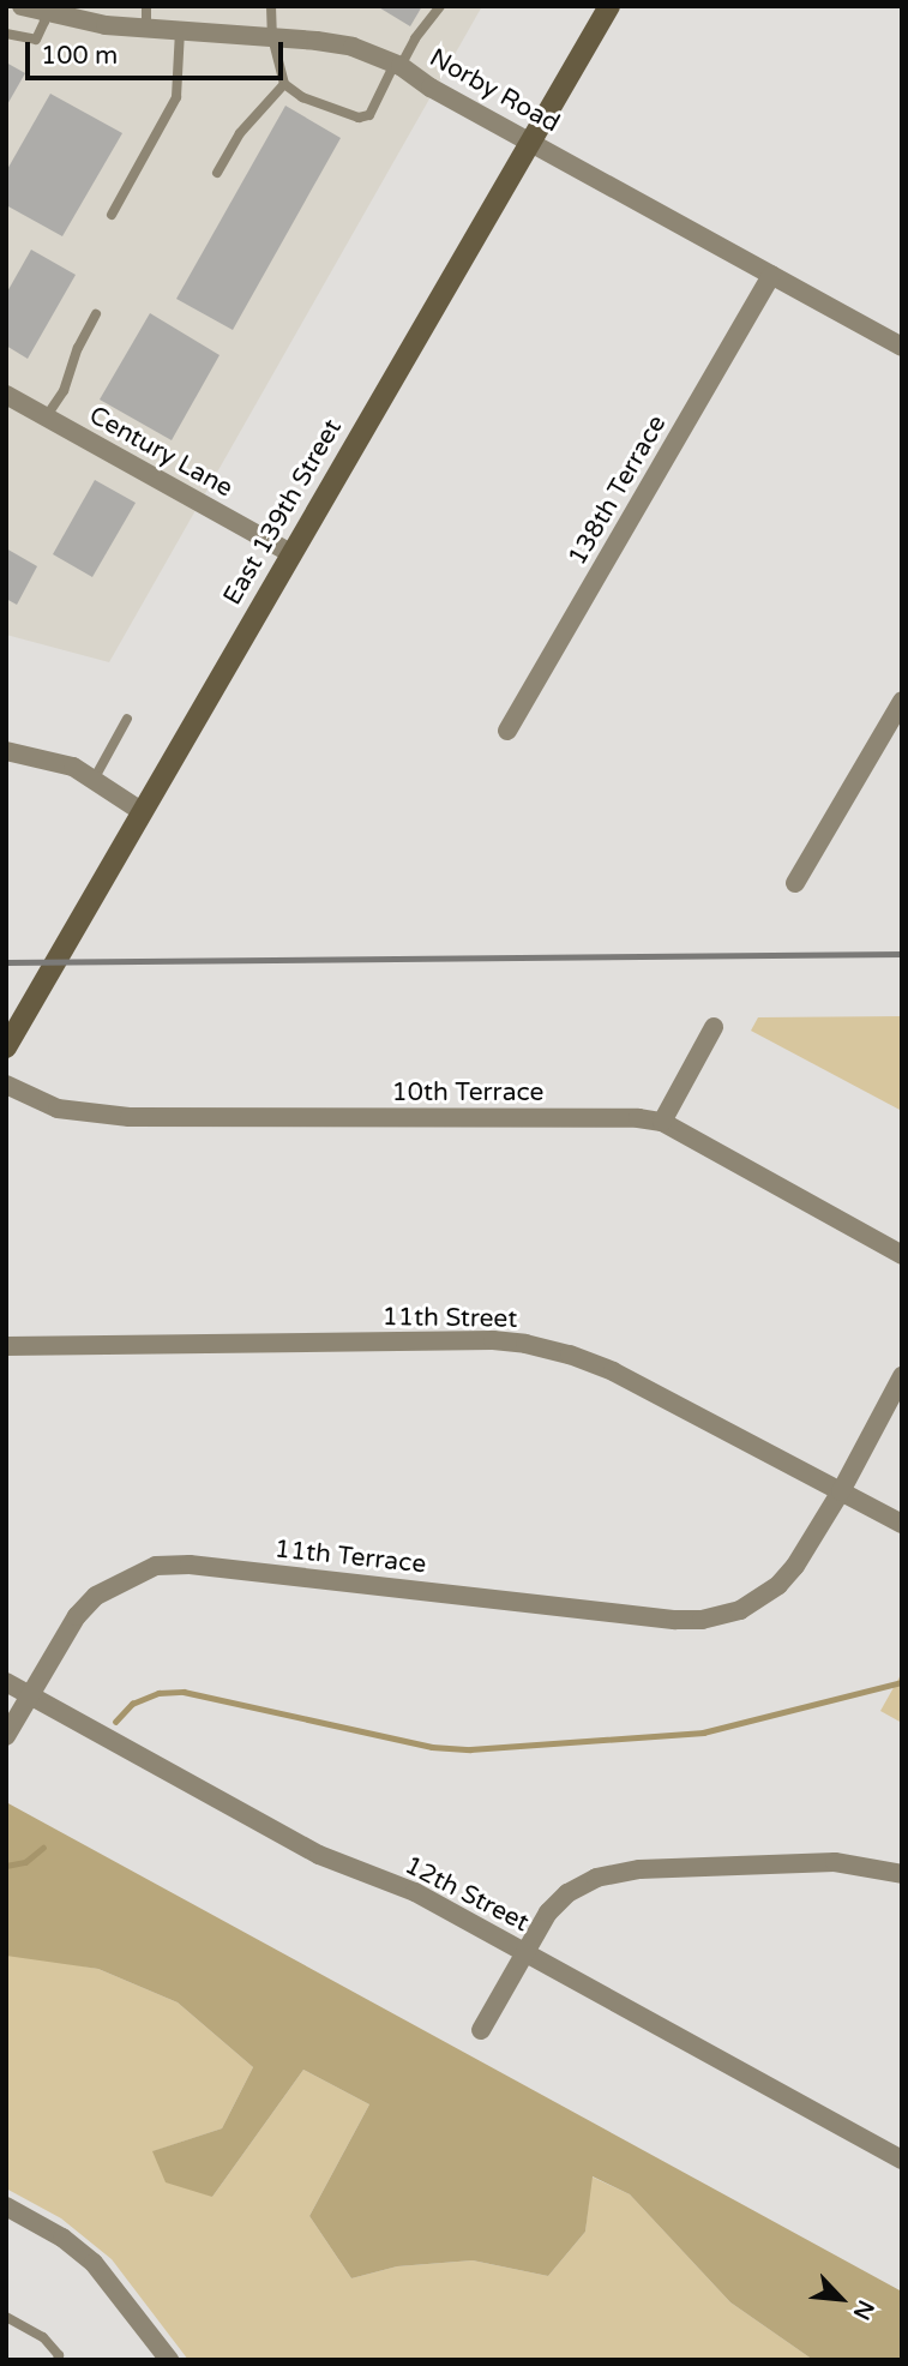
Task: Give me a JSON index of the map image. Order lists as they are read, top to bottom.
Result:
{
  "streets": {
    "street": [
      "Norby Road",
      "Century Lane",
      "138th Terrace",
      "East 139th Street",
      "10th Terrace",
      "11th Street",
      "11th Terrace",
      "12th Street"
    ]
  },
  "crossings": [
    ["Norby Road", "138th Terrace"],
    ["Norby Road", "East 139th Street"],
    ["Century Lane", "East 139th Street"],
    ["11th Street", "11th Terrace"],
    ["11th Terrace", "12th Street"]
  ],
  "scale_bar": "100 m",
  "north": "bottom right"
}
